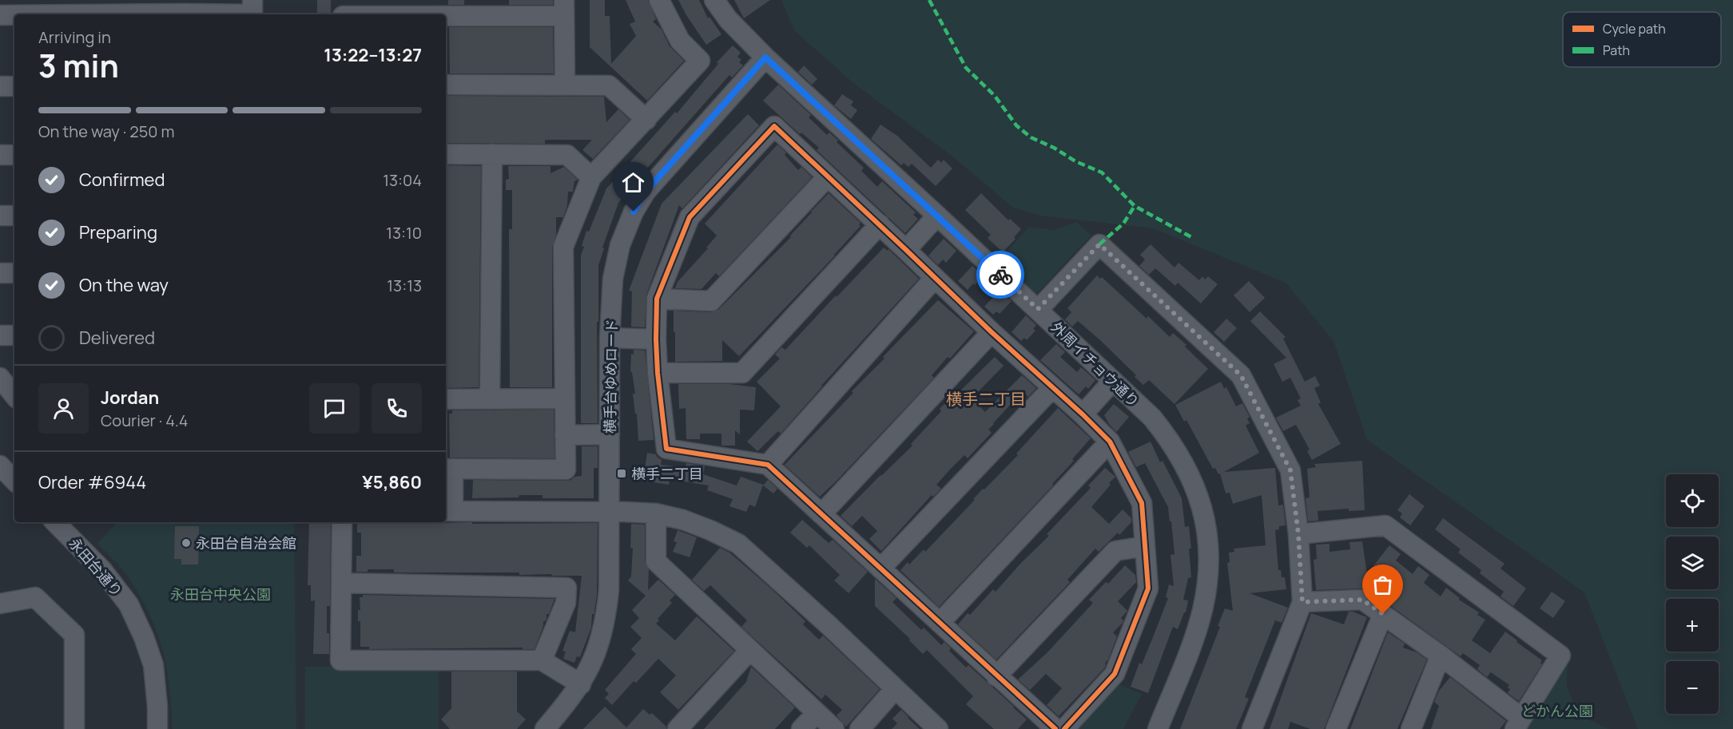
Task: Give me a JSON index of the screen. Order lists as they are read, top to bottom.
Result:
{
  "streets": {
    "street": ["外周イチョウ通り", "横手台ゆめロード", "永田台通り"]
  },
  "crossings": [
    ["外周イチョウ通り", "横手台ゆめロード"]
  ],
  "districts": ["横手二丁目"],
  "parks": ["永田台中央公園", "どかん公園"],
  "places": {
    "transit": ["横手二丁目"],
    "other": ["永田台自治会館"]
  },
  "legend": ["Cycle path", "Path"],
  "page": {
    "heading": ["3 min", "Arriving in", "13:22–13:27"],
    "panel": [
      "Jordan",
      "Courier · 4.4",
      "Order #6944",
      "¥5,860"
    ],
    "bar": "On the way · 250 m",
    "list": [
      ["Confirmed", "13:04"],
      ["Preparing", "13:10"],
      ["On the way", "13:13"],
      "Delivered"
    ],
    "map_buttons": ["+", "−"]
  }
}
